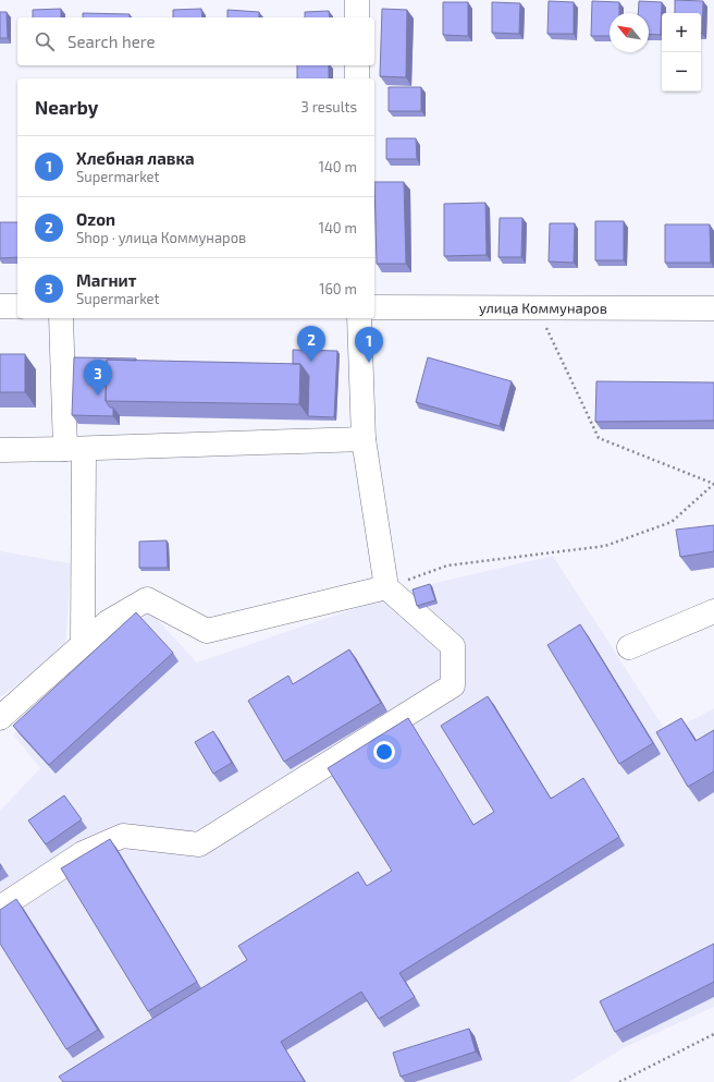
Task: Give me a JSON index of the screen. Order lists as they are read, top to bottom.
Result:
{
  "streets": {
    "street": ["улица Коммунаров"]
  },
  "north": "top left",
  "page": {
    "map_buttons": ["+", "−"],
    "search": "Search here",
    "heading": ["Nearby", "3 results"],
    "list": [
      {
        "mark": "1",
        "name": "Хлебная лавка",
        "note": "Supermarket",
        "value": "140 m"
      },
      {
        "mark": "2",
        "name": "Ozon",
        "note": "Shop · улица Коммунаров",
        "value": "140 m"
      },
      {
        "mark": "3",
        "name": "Магнит",
        "note": "Supermarket",
        "value": "160 m"
      }
    ],
    "pins": ["2", "1", "3"]
  }
}
